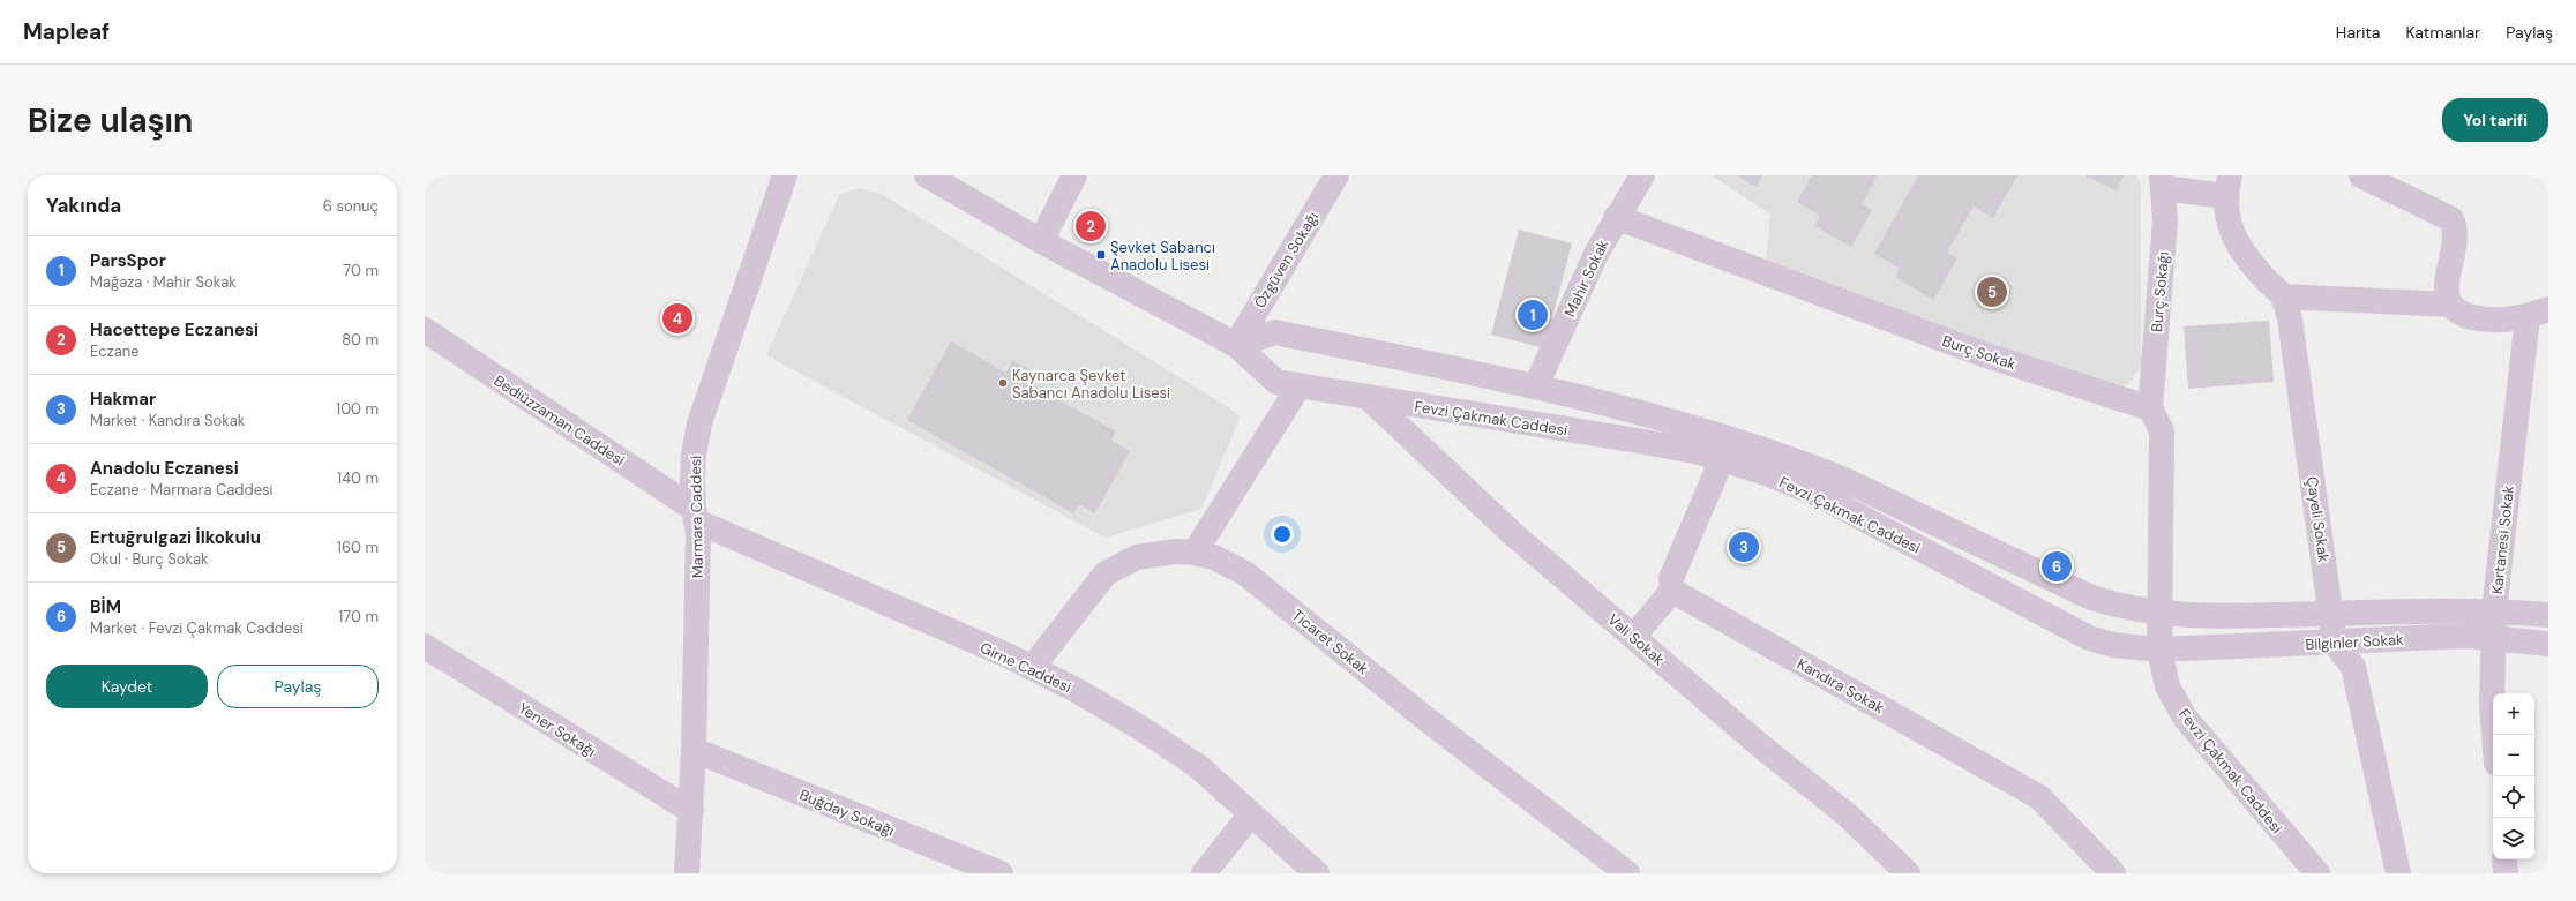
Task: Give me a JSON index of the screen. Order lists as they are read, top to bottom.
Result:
{
  "streets": {
    "street": [
      "Özgüven Sokağı",
      "Mahir Sokak",
      "Burç Sokağı",
      "Burç Sokak",
      "Fevzi Çakmak Caddesi",
      "Bediüzzaman Caddesi",
      "Marmara Caddesi",
      "Çayeli Sokak",
      "Kartanesi Sokak",
      "Vali Sokak",
      "Ticaret Sokak",
      "Bilginler Sokak",
      "Girne Caddesi",
      "Kandıra Sokak",
      "Yener Sokağı",
      "Buğday Sokağı"
    ]
  },
  "crossings": [
    ["Özgüven Sokağı", "Fevzi Çakmak Caddesi"],
    ["Mahir Sokak", "Burç Sokak"],
    ["Mahir Sokak", "Fevzi Çakmak Caddesi"],
    ["Burç Sokağı", "Burç Sokak"],
    ["Fevzi Çakmak Caddesi", "Vali Sokak"],
    ["Fevzi Çakmak Caddesi", "Bilginler Sokak"],
    ["Bediüzzaman Caddesi", "Marmara Caddesi"],
    ["Bediüzzaman Caddesi", "Girne Caddesi"],
    ["Marmara Caddesi", "Girne Caddesi"],
    ["Marmara Caddesi", "Yener Sokağı"],
    ["Marmara Caddesi", "Buğday Sokağı"],
    ["Çayeli Sokak", "Bilginler Sokak"],
    ["Kartanesi Sokak", "Bilginler Sokak"],
    ["Ticaret Sokak", "Girne Caddesi"]
  ],
  "places": {
    "transit": ["Şevket Sabancı Anadolu Lisesi"],
    "other": ["Kaynarca Şevket Sabancı Anadolu Lisesi"]
  },
  "page": {
    "header": "Mapleaf",
    "nav": ["Harita", "Katmanlar", "Paylaş"],
    "buttons": [
      "Yol tarifi",
      ["Kaydet", "Paylaş"]
    ],
    "title": "Bize ulaşın",
    "heading": ["Yakında", "6 sonuç"],
    "pins": [
      "2",
      "5",
      "1",
      "4",
      "3",
      "6"
    ],
    "list": [
      {
        "mark": "1",
        "name": "ParsSpor",
        "note": "Mağaza · Mahir Sokak",
        "value": "70 m"
      },
      {
        "mark": "2",
        "name": "Hacettepe Eczanesi",
        "note": "Eczane",
        "value": "80 m"
      },
      {
        "mark": "3",
        "name": "Hakmar",
        "note": "Market · Kandıra Sokak",
        "value": "100 m"
      },
      {
        "mark": "4",
        "name": "Anadolu Eczanesi",
        "note": "Eczane · Marmara Caddesi",
        "value": "140 m"
      },
      {
        "mark": "5",
        "name": "Ertuğrulgazi İlkokulu",
        "note": "Okul · Burç Sokak",
        "value": "160 m"
      },
      {
        "mark": "6",
        "name": "BİM",
        "note": "Market · Fevzi Çakmak Caddesi",
        "value": "170 m"
      }
    ],
    "map_buttons": ["+", "−"]
  }
}
